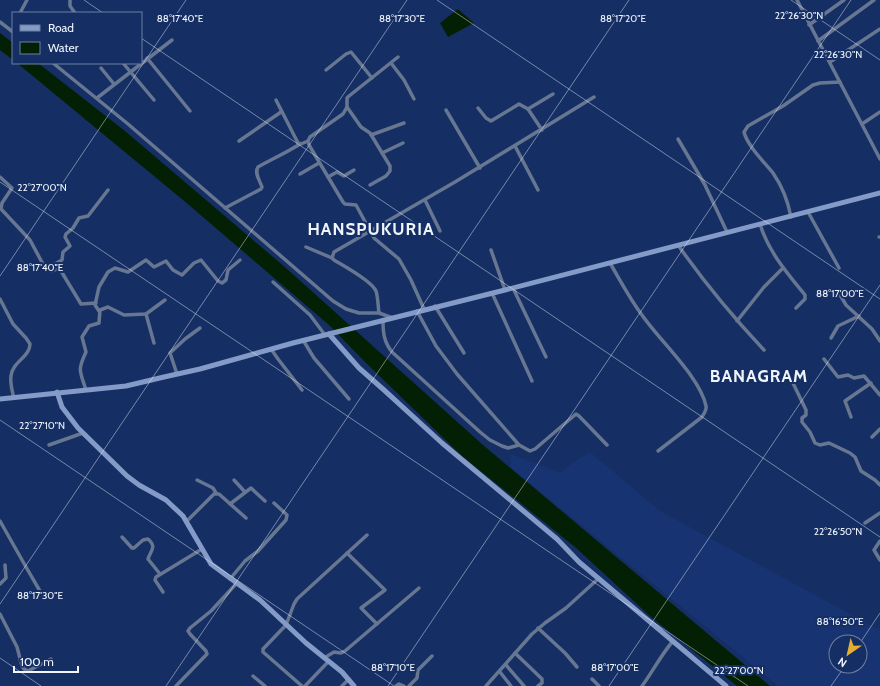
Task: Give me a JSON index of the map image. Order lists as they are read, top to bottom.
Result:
{
  "districts": ["HANSPUKURIA", "BANAGRAM"],
  "legend": ["Road", "Water"],
  "scale_bar": "100 m",
  "north": "bottom left",
  "coordinates": [
    "22°26'30\"N",
    "88°17'40\"E",
    "88°17'30\"E",
    "88°17'20\"E",
    "22°27'00\"N",
    "88°17'00\"E",
    "22°27'10\"N",
    "22°26'50\"N",
    "88°16'50\"E",
    "88°17'10\"E"
  ]
}
